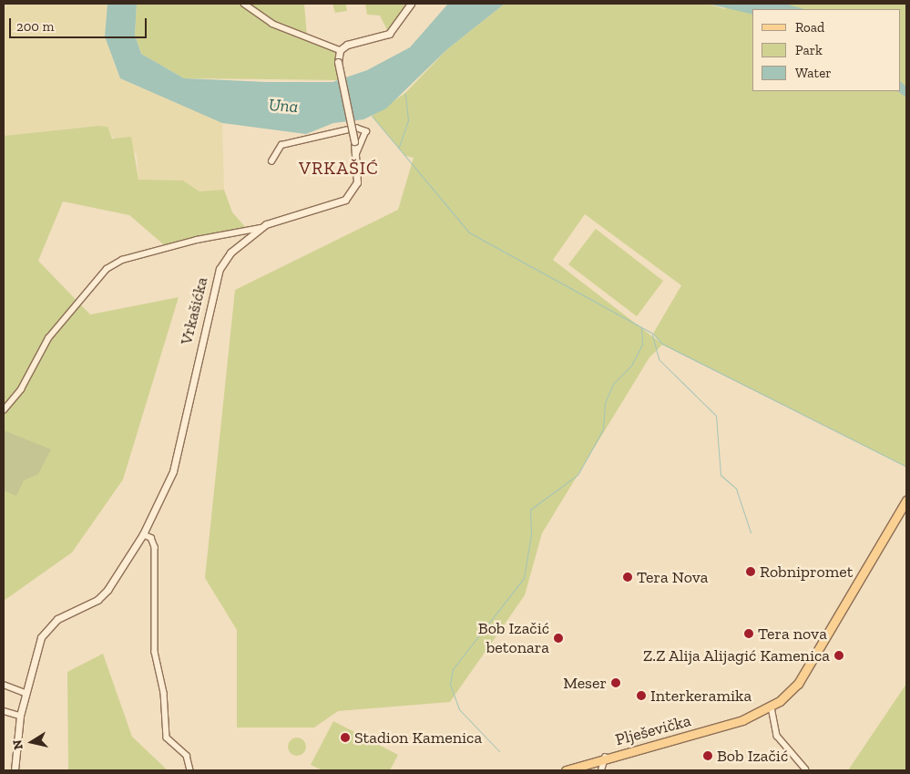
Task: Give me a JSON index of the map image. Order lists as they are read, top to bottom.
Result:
{
  "streets": {
    "main road": ["Plješevička"],
    "street": ["Vrkašićka"]
  },
  "districts": ["VRKAŠIĆ"],
  "water": ["Una"],
  "places": [
    "Robnipromet",
    "Tera Nova",
    "Tera nova",
    "Bob Izačić betonara",
    "Z.Z Alija Alijagić Kamenica",
    "Meser",
    "Interkeramika",
    "Stadion Kamenica",
    "Bob Izačić"
  ],
  "legend": ["Road", "Park", "Water"],
  "scale_bar": "200 m",
  "north": "left"
}
